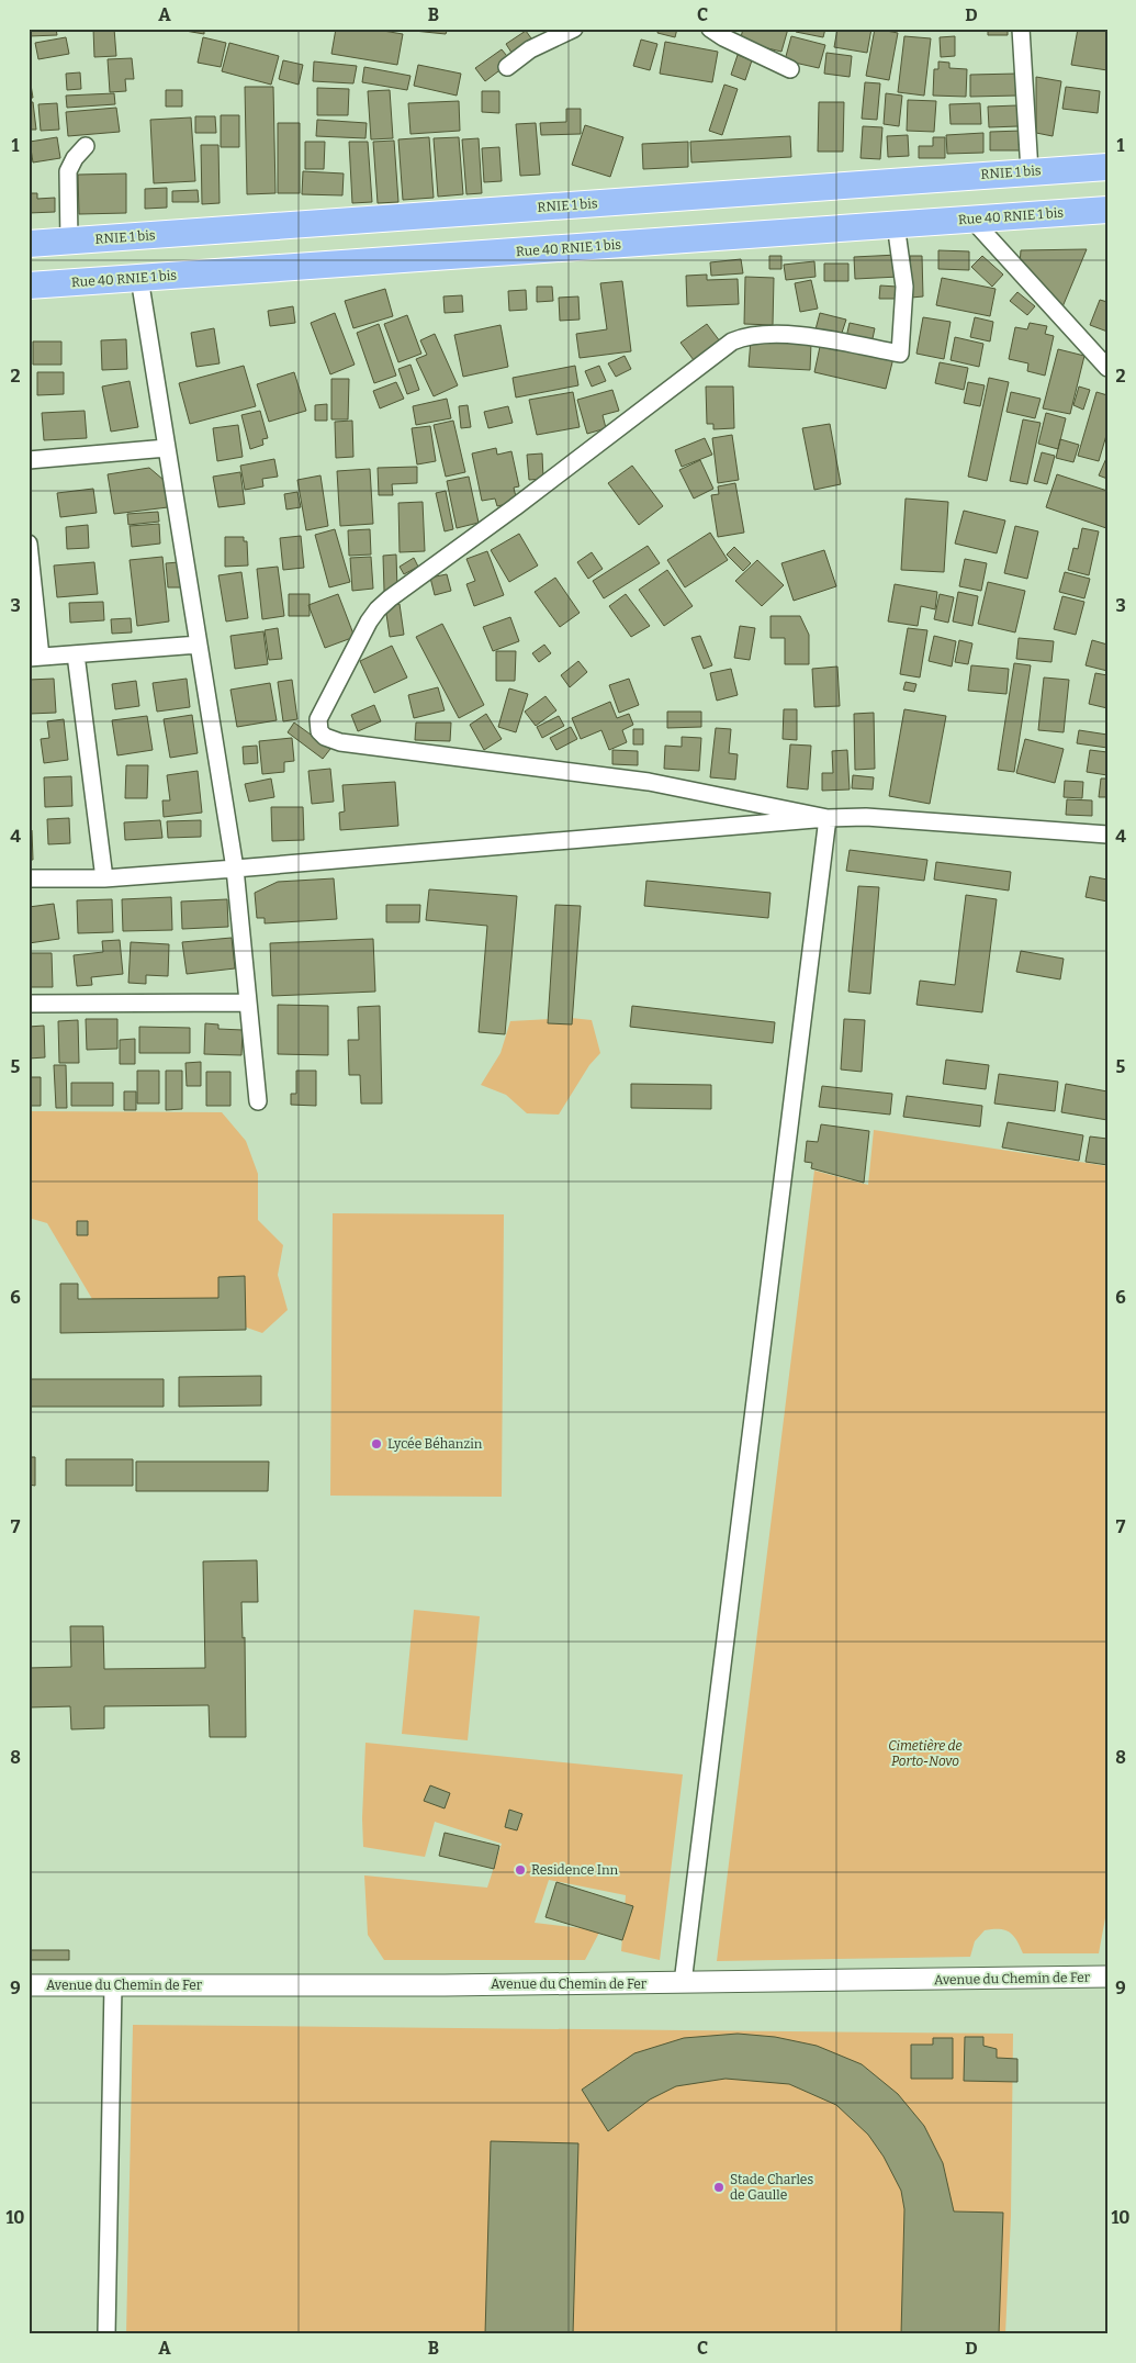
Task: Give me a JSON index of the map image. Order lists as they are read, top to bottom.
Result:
{
  "streets": {
    "main road": ["RNIE 1 bis", "Rue 40 RNIE 1 bis"],
    "street": ["Avenue du Chemin de Fer"]
  },
  "parks": ["Cimetière de Porto-Novo"],
  "places": ["Lycée Béhanzin", "Residence Inn", "Stade Charles de Gaulle"],
  "grid": {
    "columns": [
      "A",
      "B",
      "C",
      "D"
    ],
    "rows": [
      "1",
      "2",
      "3",
      "4",
      "5",
      "6",
      "7",
      "8",
      "9",
      "10"
    ]
  }
}
